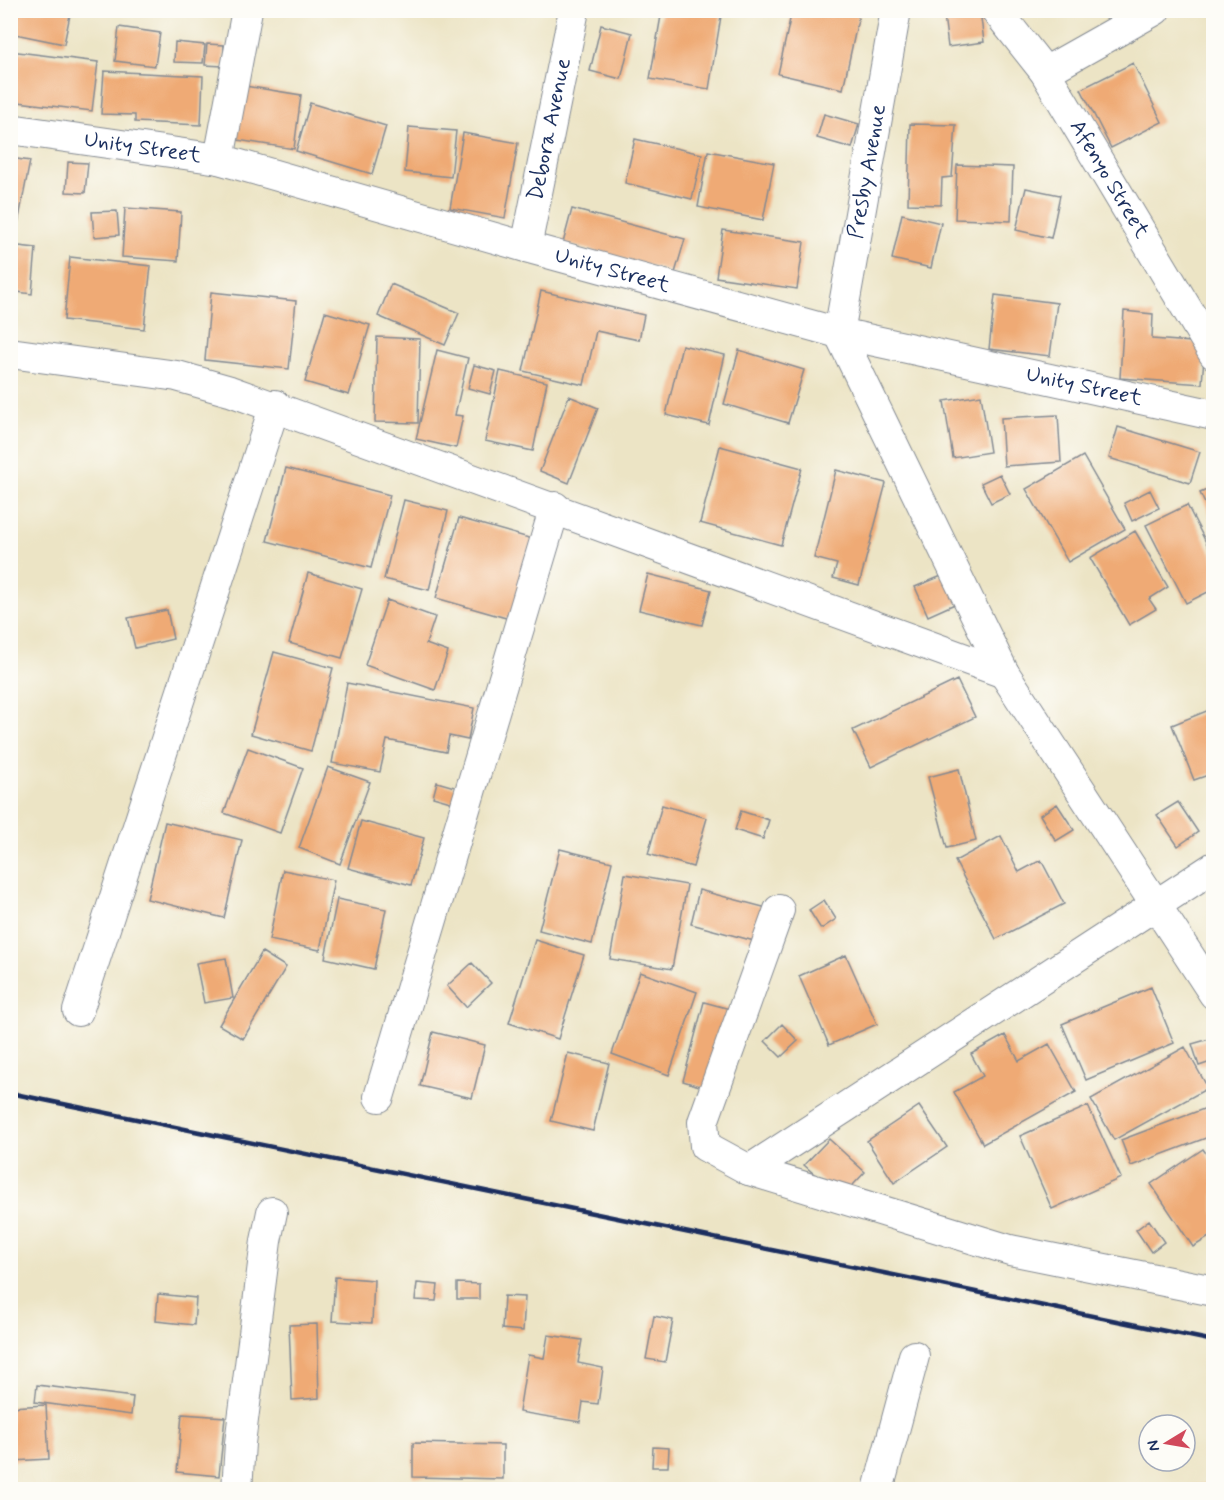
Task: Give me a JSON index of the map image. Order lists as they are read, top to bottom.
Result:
{
  "streets": {
    "street": [
      "Debora Avenue",
      "Unity Street",
      "Presby Avenue",
      "Afenyo Street"
    ]
  },
  "crossings": [
    ["Debora Avenue", "Unity Street"],
    ["Unity Street", "Presby Avenue"]
  ],
  "north": "left"
}
